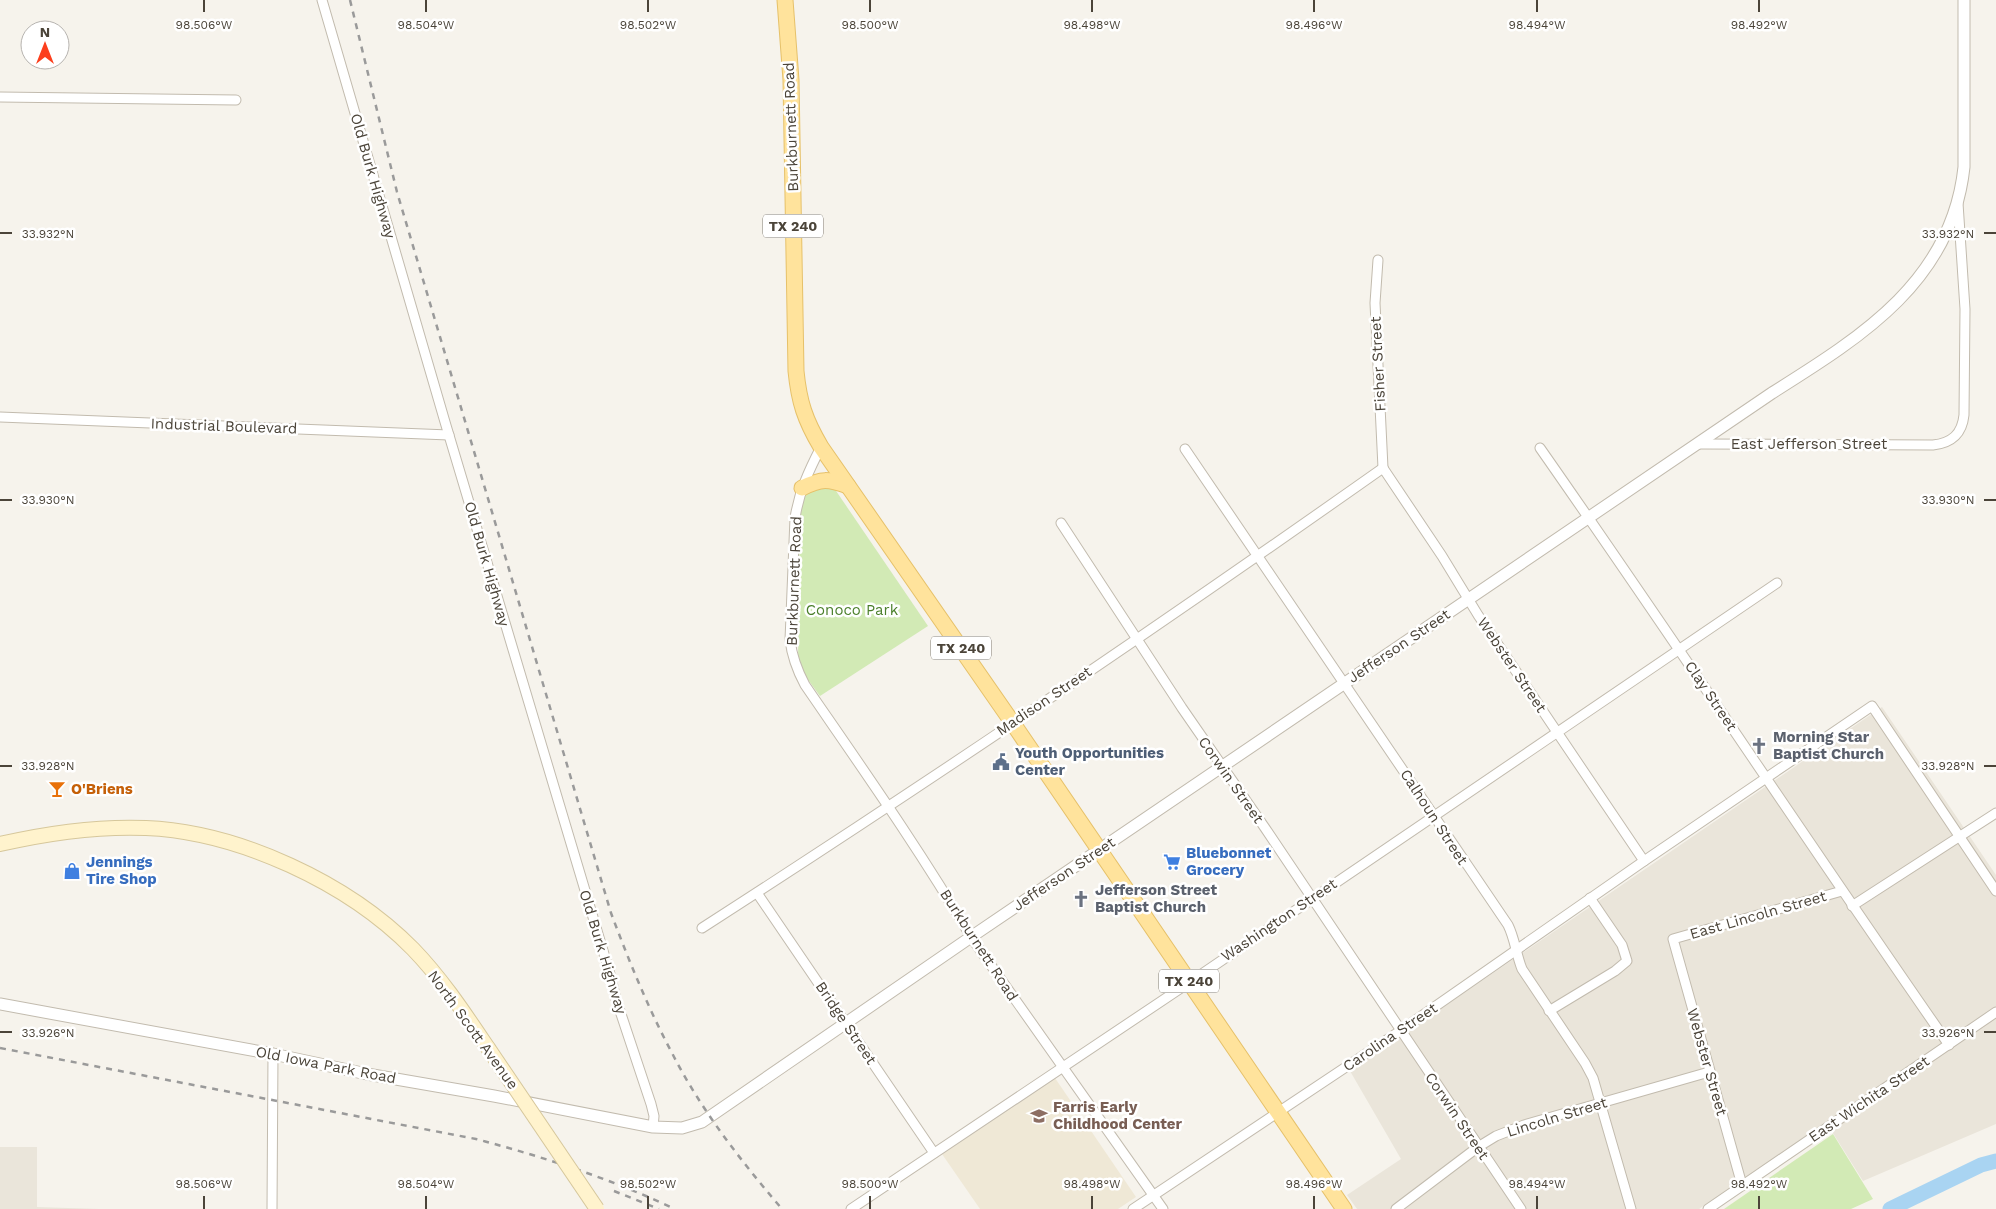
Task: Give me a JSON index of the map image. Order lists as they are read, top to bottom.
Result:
{
  "streets": {
    "main road": ["Burkburnett Road", "TX 240", "North Scott Avenue"],
    "street": [
      "Old Burk Highway",
      "Fisher Street",
      "Industrial Boulevard",
      "East Jefferson Street",
      "Jefferson Street",
      "Webster Street",
      "Clay Street",
      "Madison Street",
      "Corwin Street",
      "Calhoun Street",
      "East Lincoln Street",
      "Washington Street",
      "Bridge Street",
      "Carolina Street",
      "Old Iowa Park Road",
      "East Wichita Street",
      "Lincoln Street"
    ]
  },
  "crossings": [
    ["Burkburnett Road", "TX 240"],
    ["Burkburnett Road", "Jefferson Street"],
    ["Burkburnett Road", "Madison Street"],
    ["Burkburnett Road", "Washington Street"],
    ["Burkburnett Road", "Carolina Street"],
    ["Old Burk Highway", "Industrial Boulevard"],
    ["Old Burk Highway", "Jefferson Street"],
    ["Old Burk Highway", "Old Iowa Park Road"],
    ["TX 240", "Jefferson Street"],
    ["TX 240", "Madison Street"],
    ["TX 240", "Washington Street"],
    ["TX 240", "Carolina Street"],
    ["Fisher Street", "Webster Street"],
    ["Fisher Street", "Madison Street"],
    ["Jefferson Street", "Webster Street"],
    ["Jefferson Street", "Corwin Street"],
    ["Jefferson Street", "Calhoun Street"],
    ["Jefferson Street", "Bridge Street"],
    ["Jefferson Street", "Old Iowa Park Road"],
    ["Webster Street", "Madison Street"],
    ["Webster Street", "East Lincoln Street"],
    ["Webster Street", "Washington Street"],
    ["Webster Street", "Carolina Street"],
    ["Webster Street", "East Wichita Street"],
    ["Webster Street", "Lincoln Street"],
    ["Clay Street", "East Lincoln Street"],
    ["Clay Street", "Washington Street"],
    ["Clay Street", "Carolina Street"],
    ["Clay Street", "East Wichita Street"],
    ["Madison Street", "Corwin Street"],
    ["Madison Street", "Calhoun Street"],
    ["Madison Street", "Bridge Street"],
    ["Corwin Street", "Washington Street"],
    ["Corwin Street", "Carolina Street"],
    ["Corwin Street", "Lincoln Street"],
    ["Calhoun Street", "Washington Street"],
    ["Calhoun Street", "Carolina Street"],
    ["Calhoun Street", "Lincoln Street"],
    ["Washington Street", "Bridge Street"]
  ],
  "parks": ["Conoco Park"],
  "places": {
    "church": ["Morning Star Baptist Church", "Jefferson Street Baptist Church"],
    "public building": ["Youth Opportunities Center"],
    "bar": ["O'Briens"],
    "supermarket": ["Bluebonnet Grocery"],
    "shop": ["Jennings Tire Shop"],
    "school or university": ["Farris Early Childhood Center"]
  },
  "north": "top",
  "coordinates": [
    "98.506°W",
    "98.504°W",
    "98.502°W",
    "98.500°W",
    "98.498°W",
    "98.496°W",
    "98.494°W",
    "98.492°W",
    "33.932°N",
    "33.930°N",
    "33.928°N",
    "33.926°N"
  ]
}
